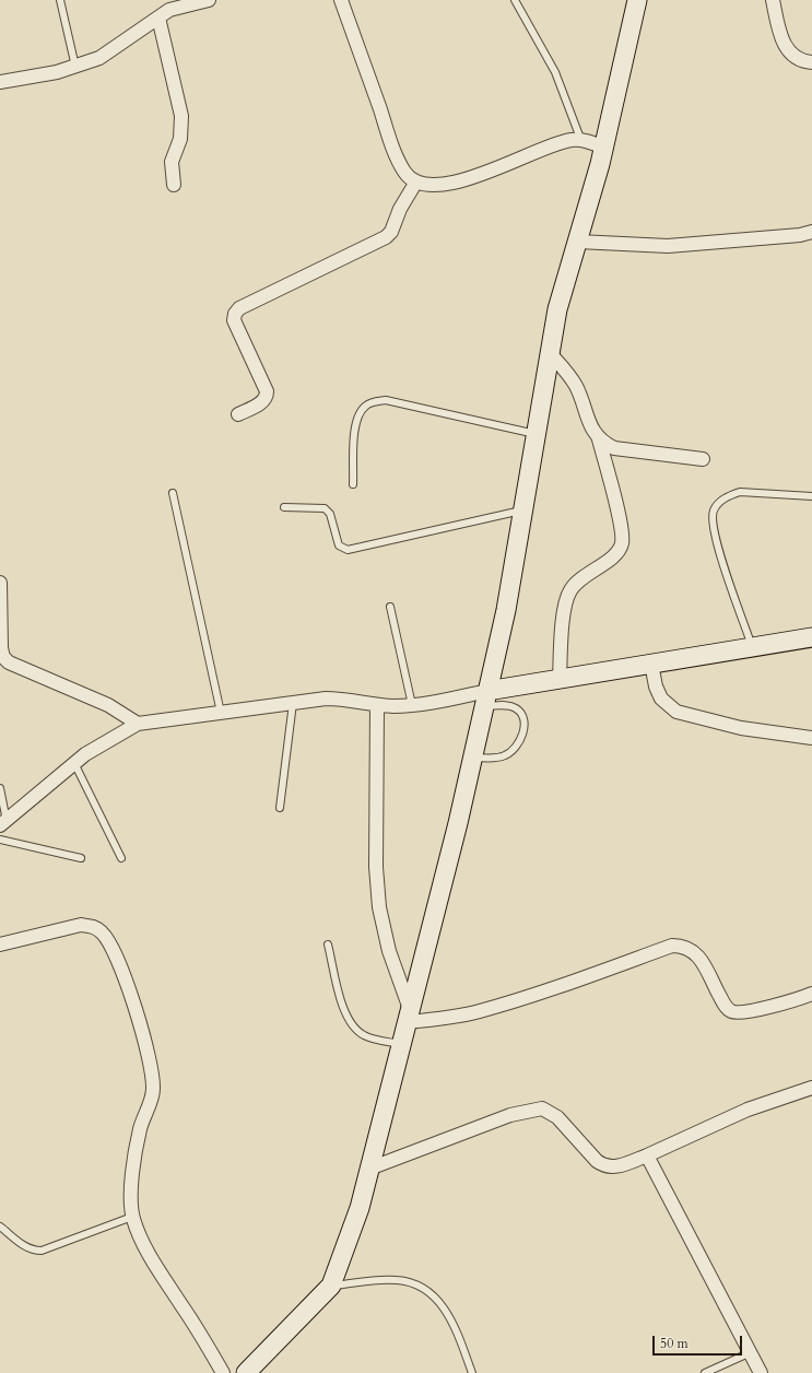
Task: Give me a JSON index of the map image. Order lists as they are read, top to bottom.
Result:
{
  "scale_bar": "50 m"
}
